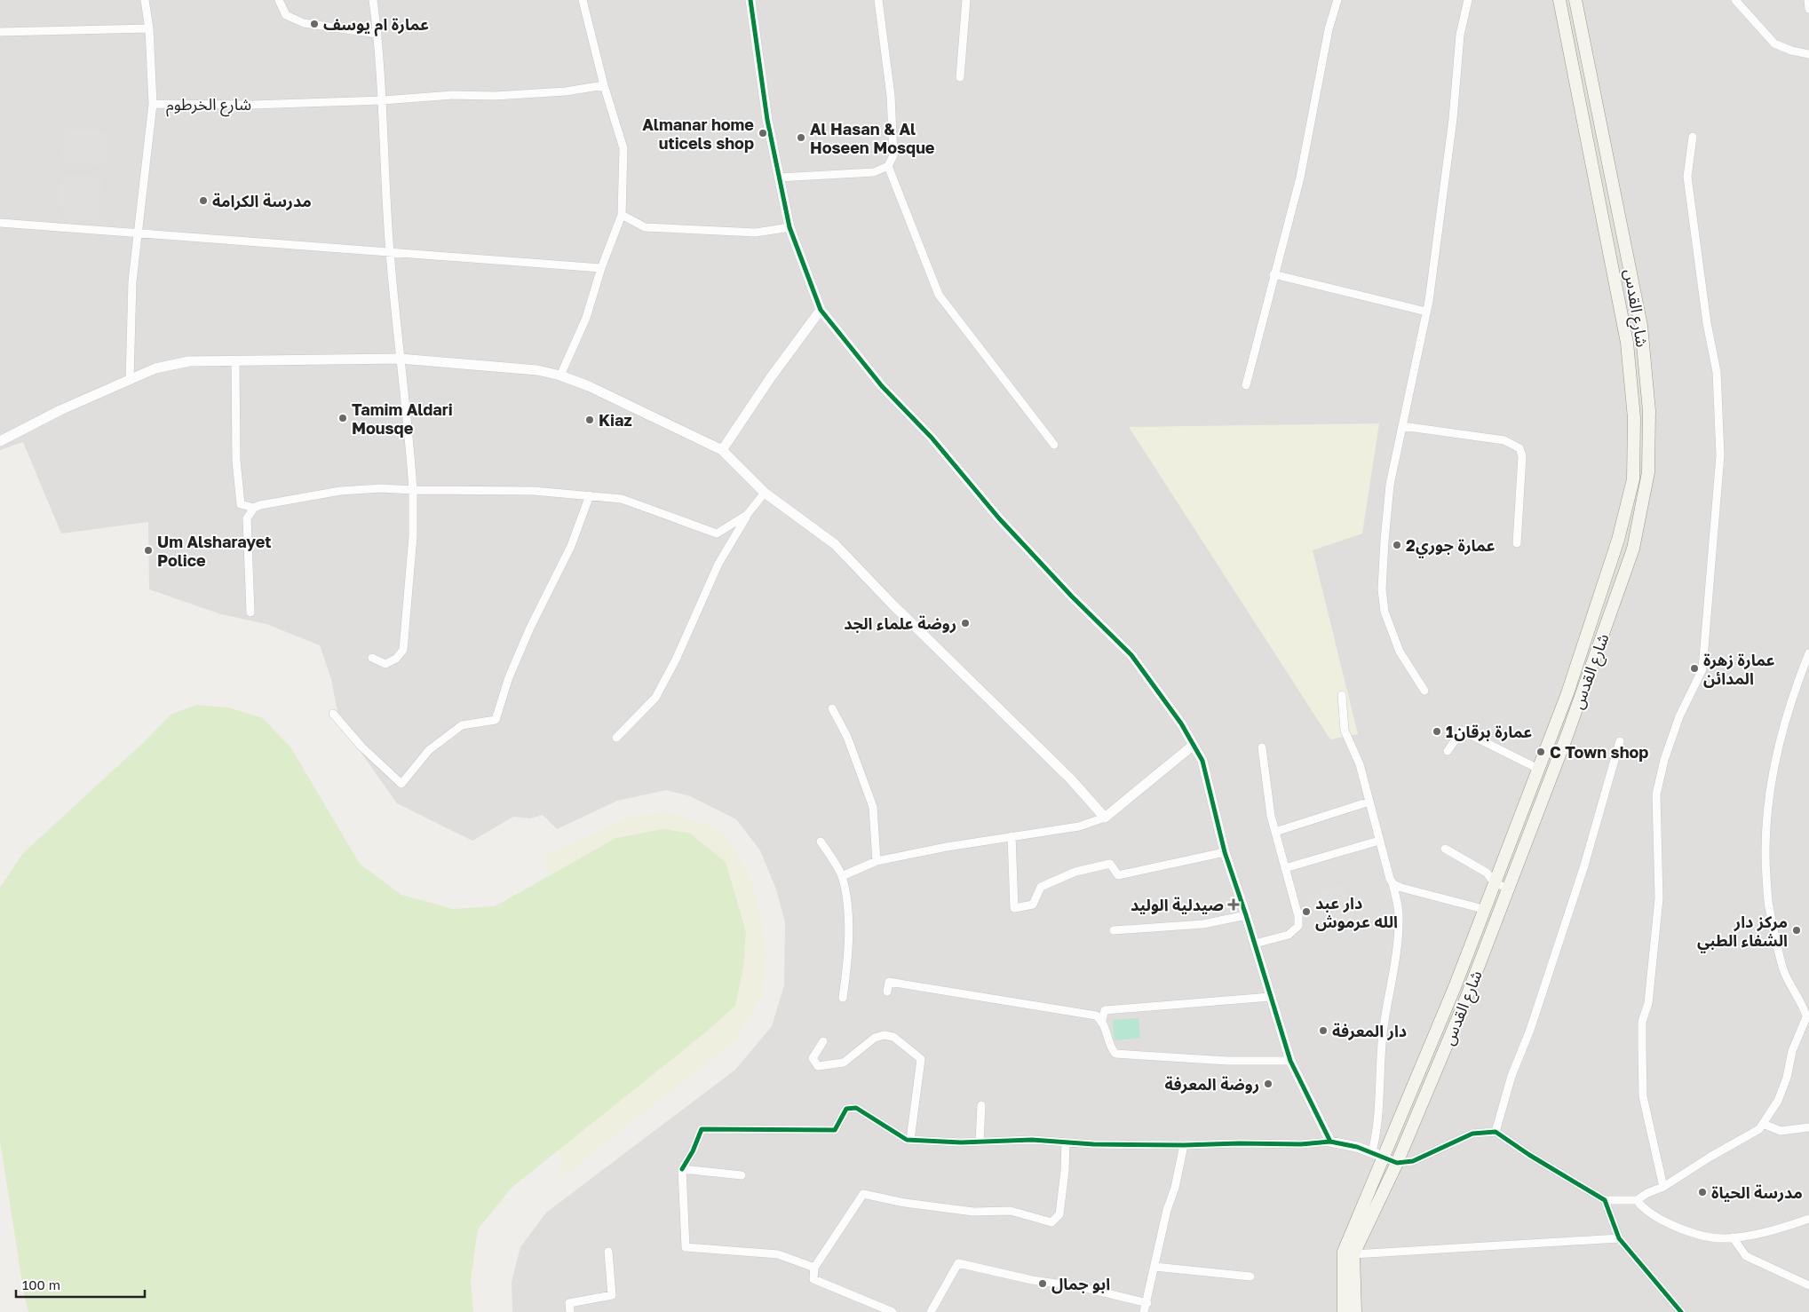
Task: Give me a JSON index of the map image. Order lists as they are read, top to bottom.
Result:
{
  "streets": {
    "main road": ["شارع القدس"],
    "street": ["شارع الخرطوم"]
  },
  "places": {
    "other": [
      "عمارة ام يوسف",
      "Almanar home uticels shop",
      "Al Hasan & Al Hoseen Mosque",
      "مدرسة الكرامة",
      "Tamim Aldari Mousqe",
      "Kiaz",
      "عمارة جوري2",
      "Um Alsharayet Police",
      "روضة علماء الجد",
      "عمارة زهرة المدائن",
      "1عمارة برقان",
      "C Town shop",
      "دار عبد الله عرموش",
      "مركز دار الشفاء الطبي",
      "دار المعرفة",
      "روضة المعرفة",
      "مدرسة الحياة",
      "ابو جمال"
    ],
    "health": ["صيدلية الوليد"]
  },
  "scale_bar": "100 m"
}
